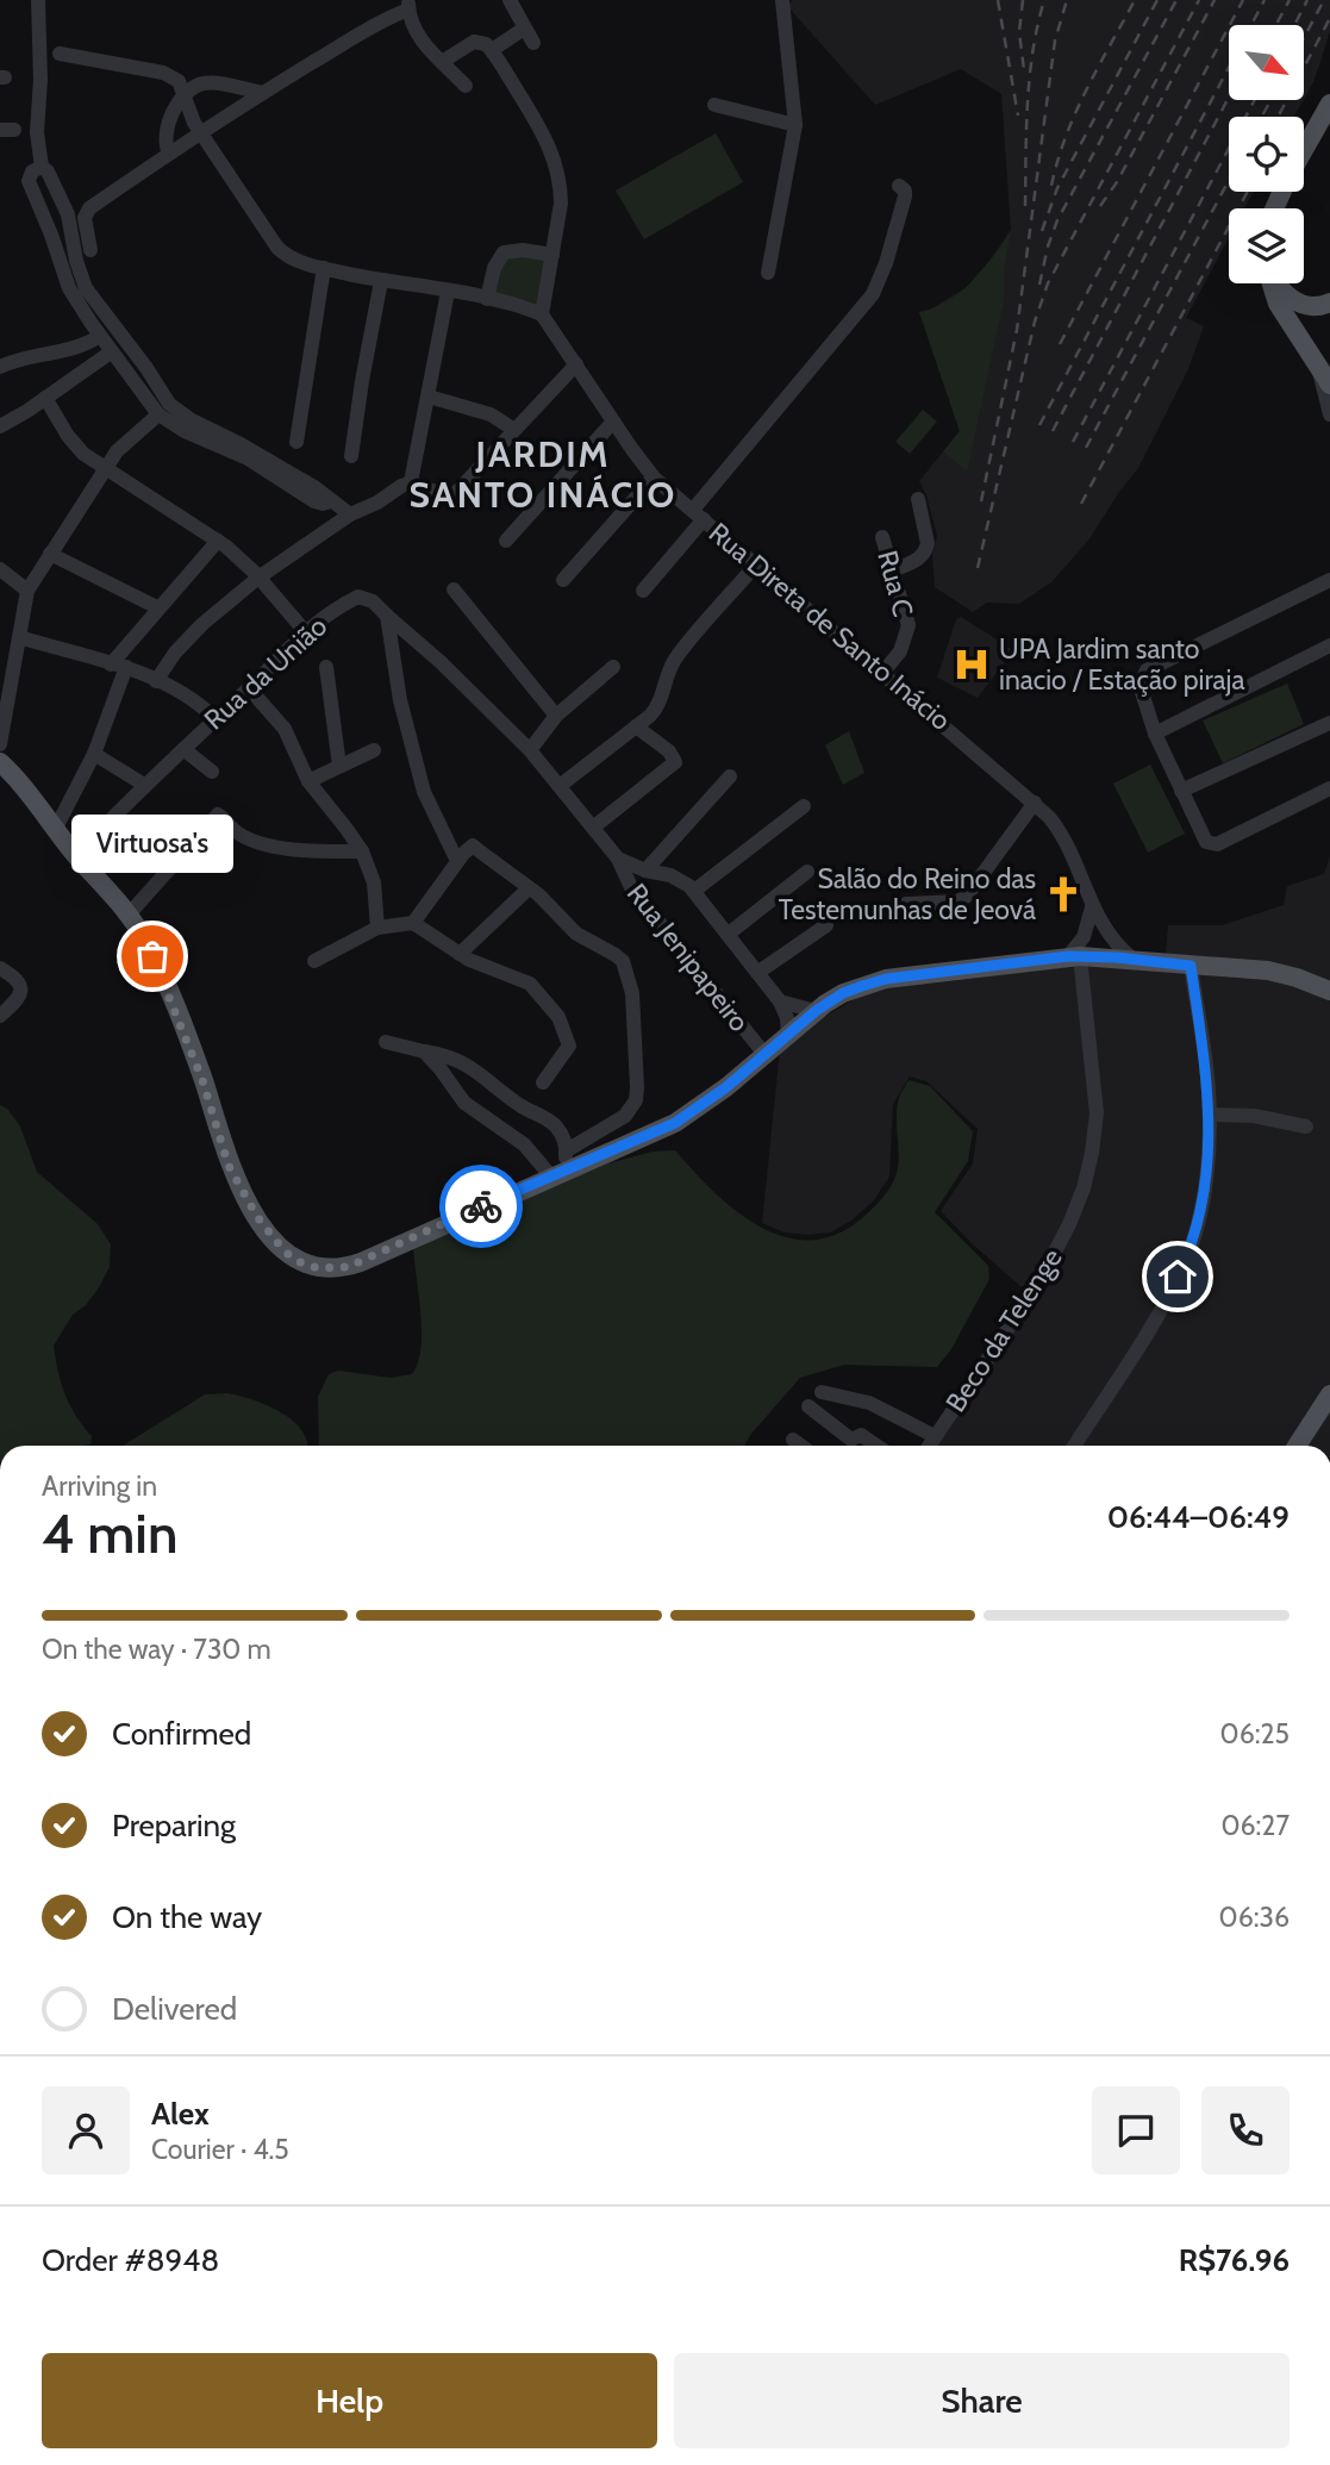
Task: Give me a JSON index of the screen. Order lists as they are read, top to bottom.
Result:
{
  "streets": {
    "street": [
      "Rua C",
      "Rua Direta de Santo Inácio",
      "Rua da União",
      "Rua Jenipapeiro",
      "Beco da Telenge"
    ]
  },
  "crossings": [
    ["Rua C", "Rua Direta de Santo Inácio"],
    ["Rua da União", "Rua Jenipapeiro"]
  ],
  "districts": ["JARDIM SANTO INÁCIO"],
  "places": {
    "hospital": ["UPA Jardim santo inacio / Estação piraja"],
    "church": ["Salão do Reino das Testemunhas de Jeová"],
    "other": ["Virtuosa's"]
  },
  "north": "bottom right",
  "page": {
    "bubble": "Virtuosa's",
    "heading": ["4 min", "Arriving in", "06:44–06:49"],
    "panel": [
      "Alex",
      "Courier · 4.5",
      "Order #8948",
      "R$76.96"
    ],
    "bar": "On the way · 730 m",
    "list": [
      ["Confirmed", "06:25"],
      ["Preparing", "06:27"],
      ["On the way", "06:36"],
      "Delivered"
    ],
    "buttons": ["Help", "Share"]
  }
}
